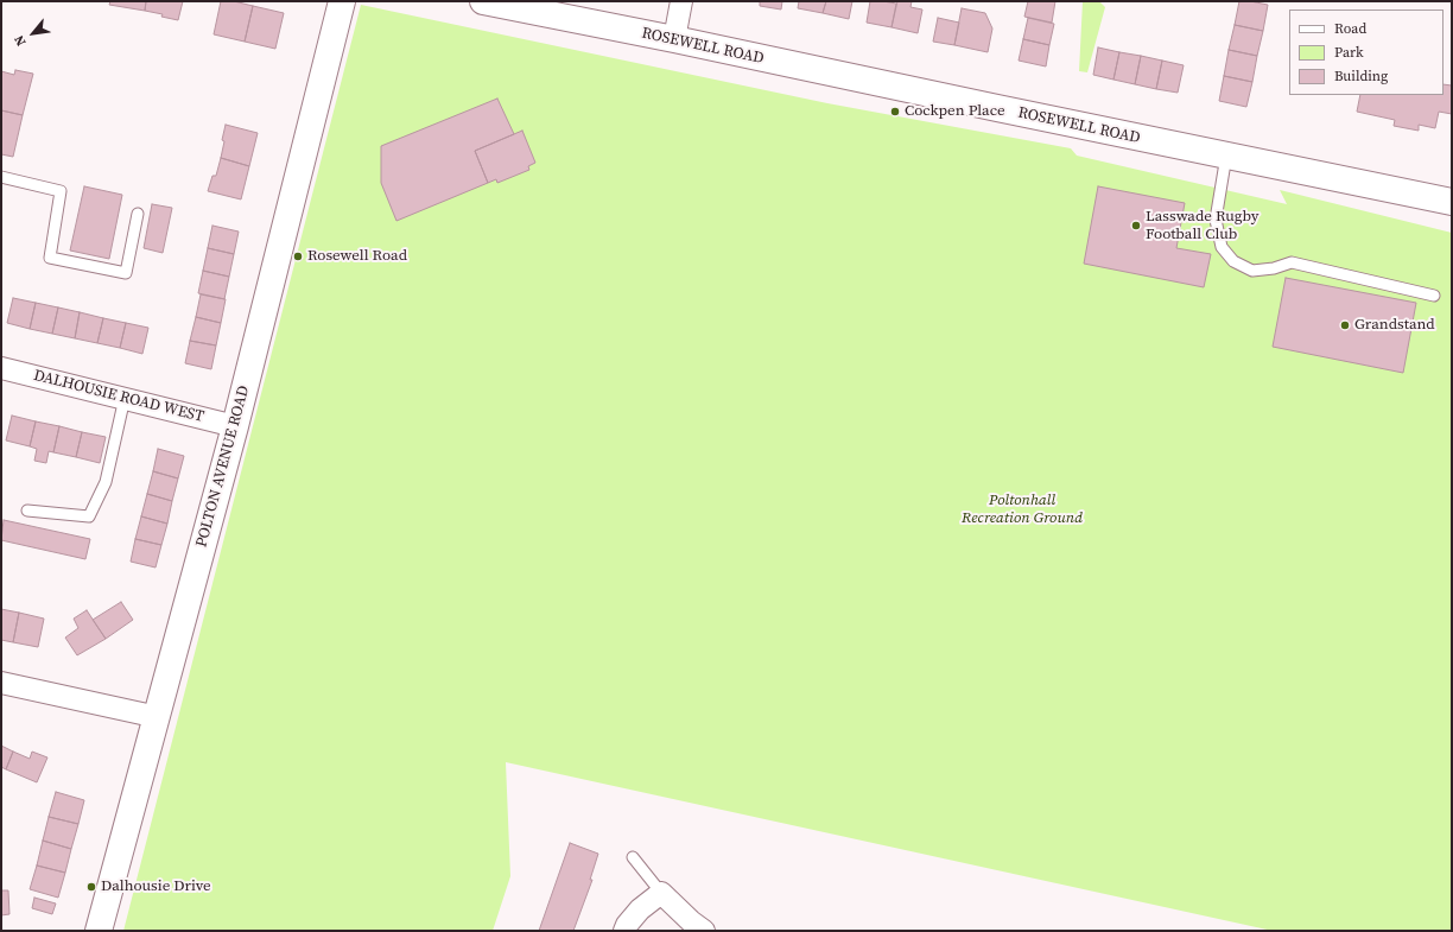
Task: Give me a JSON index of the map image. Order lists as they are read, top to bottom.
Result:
{
  "streets": {
    "main road": ["ROSEWELL ROAD", "POLTON AVENUE ROAD"],
    "street": ["DALHOUSIE ROAD WEST"]
  },
  "crossings": [
    ["DALHOUSIE ROAD WEST", "POLTON AVENUE ROAD"]
  ],
  "parks": ["Poltonhall Recreation Ground"],
  "places": [
    "Cockpen Place",
    "Lasswade Rugby Football Club",
    "Rosewell Road",
    "Grandstand",
    "Dalhousie Drive"
  ],
  "legend": ["Road", "Park", "Building"],
  "north": "bottom left"
}
